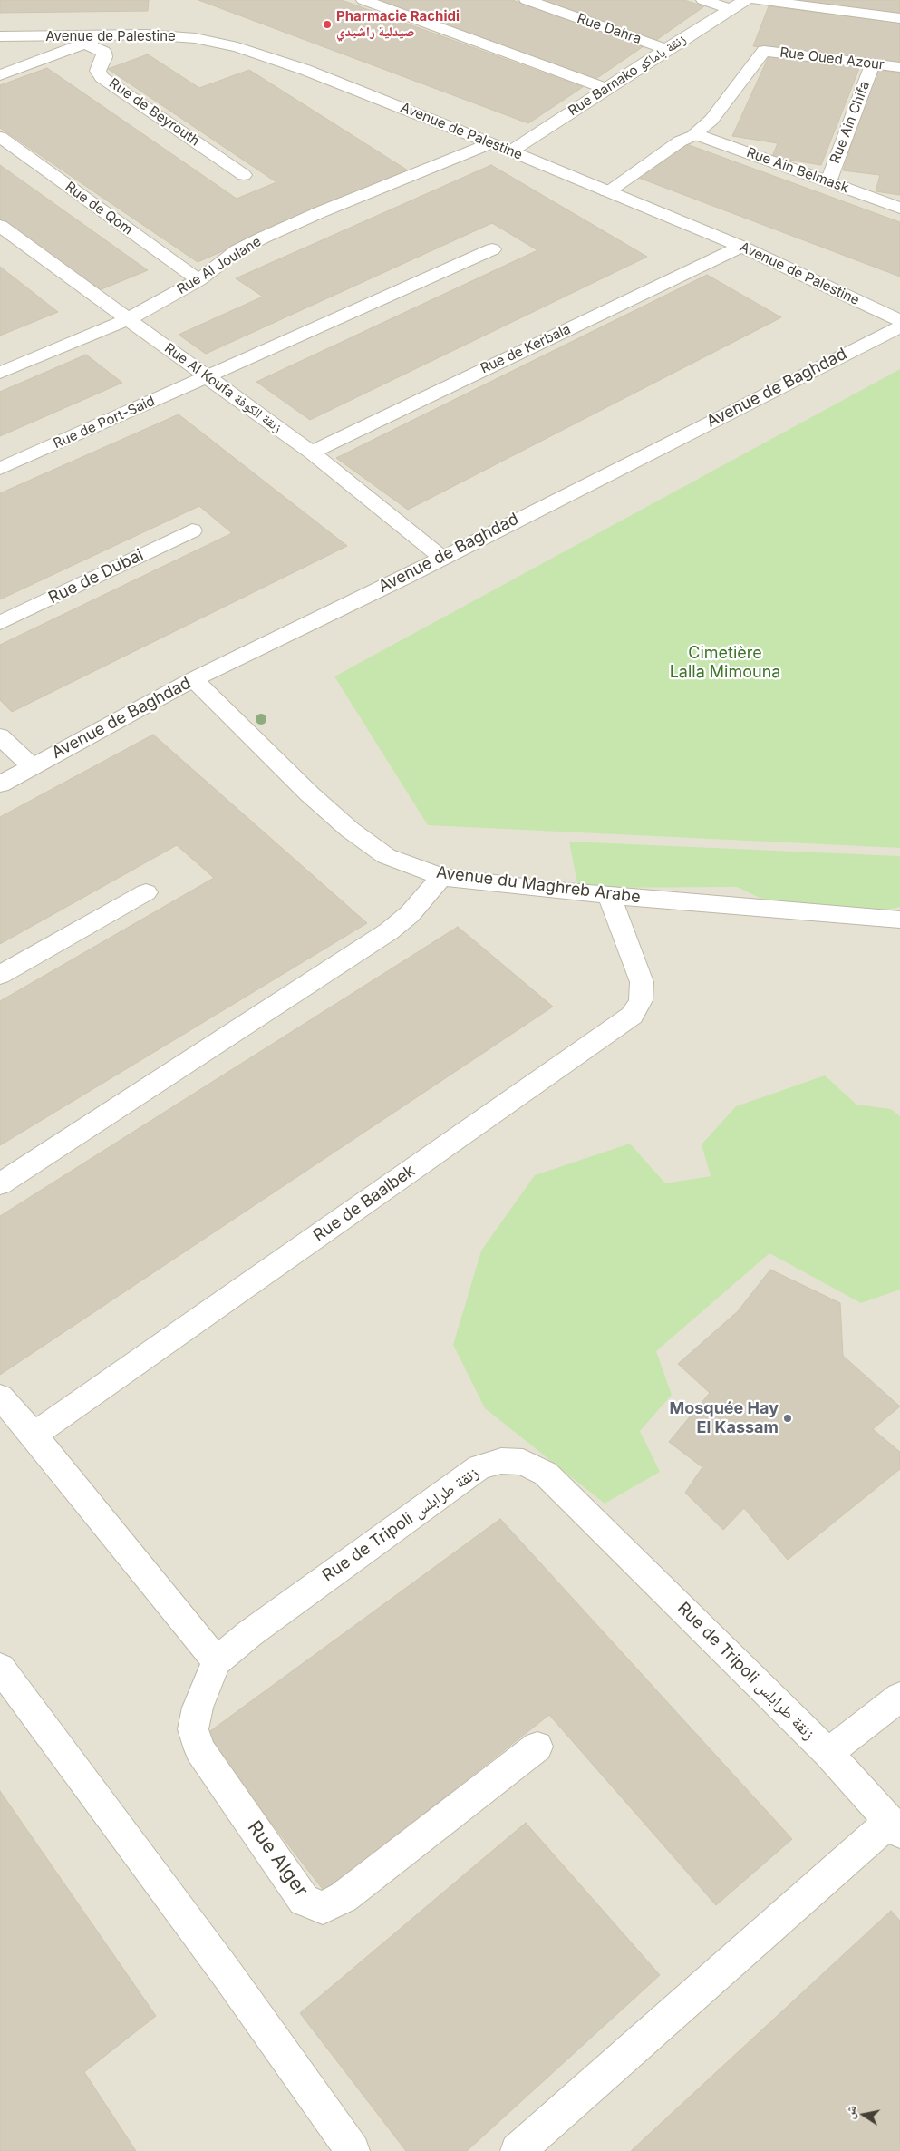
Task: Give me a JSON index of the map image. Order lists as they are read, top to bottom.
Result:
{
  "streets": {
    "street": [
      "Rue Dahra",
      "Avenue de Palestine",
      "Rue Oued Azour",
      "Rue Bamako زنقة باماكو",
      "Rue de Beyrouth",
      "Rue Ain Chifa",
      "Rue Ain Belmask",
      "Rue de Qom",
      "Rue Al Joulane",
      "Rue de Kerbala",
      "Rue Al Koufa زنقة الكوفة",
      "Avenue de Baghdad",
      "Rue de Port-Said",
      "Rue de Dubai",
      "Avenue du Maghreb Arabe",
      "Rue de Baalbek",
      "Rue de Tripoli زنقة طرابلس",
      "Rue Alger"
    ]
  },
  "crossings": [
    ["Rue Dahra", "Rue Bamako زنقة باماكو"],
    ["Avenue de Palestine", "Rue Bamako زنقة باماكو"],
    ["Avenue de Palestine", "Rue Al Joulane"],
    ["Avenue de Palestine", "Rue de Kerbala"],
    ["Rue Oued Azour", "Rue Ain Chifa"],
    ["Rue Oued Azour", "Rue Ain Belmask"],
    ["Rue Ain Chifa", "Rue Ain Belmask"],
    ["Rue de Qom", "Rue Al Joulane"],
    ["Rue Al Joulane", "Rue Al Koufa زنقة الكوفة"],
    ["Rue de Kerbala", "Rue Al Koufa زنقة الكوفة"],
    ["Rue Al Koufa زنقة الكوفة", "Avenue de Baghdad"],
    ["Rue Al Koufa زنقة الكوفة", "Rue de Port-Said"],
    ["Avenue de Baghdad", "Avenue du Maghreb Arabe"],
    ["Avenue du Maghreb Arabe", "Rue de Baalbek"],
    ["Rue de Tripoli زنقة طرابلس", "Rue Alger"]
  ],
  "parks": ["Cimetière Lalla Mimouna"],
  "places": ["Pharmacie Rachidi صيدلية راشيدي", "Mosquée Hay El Kassam"],
  "north": "left"
}
